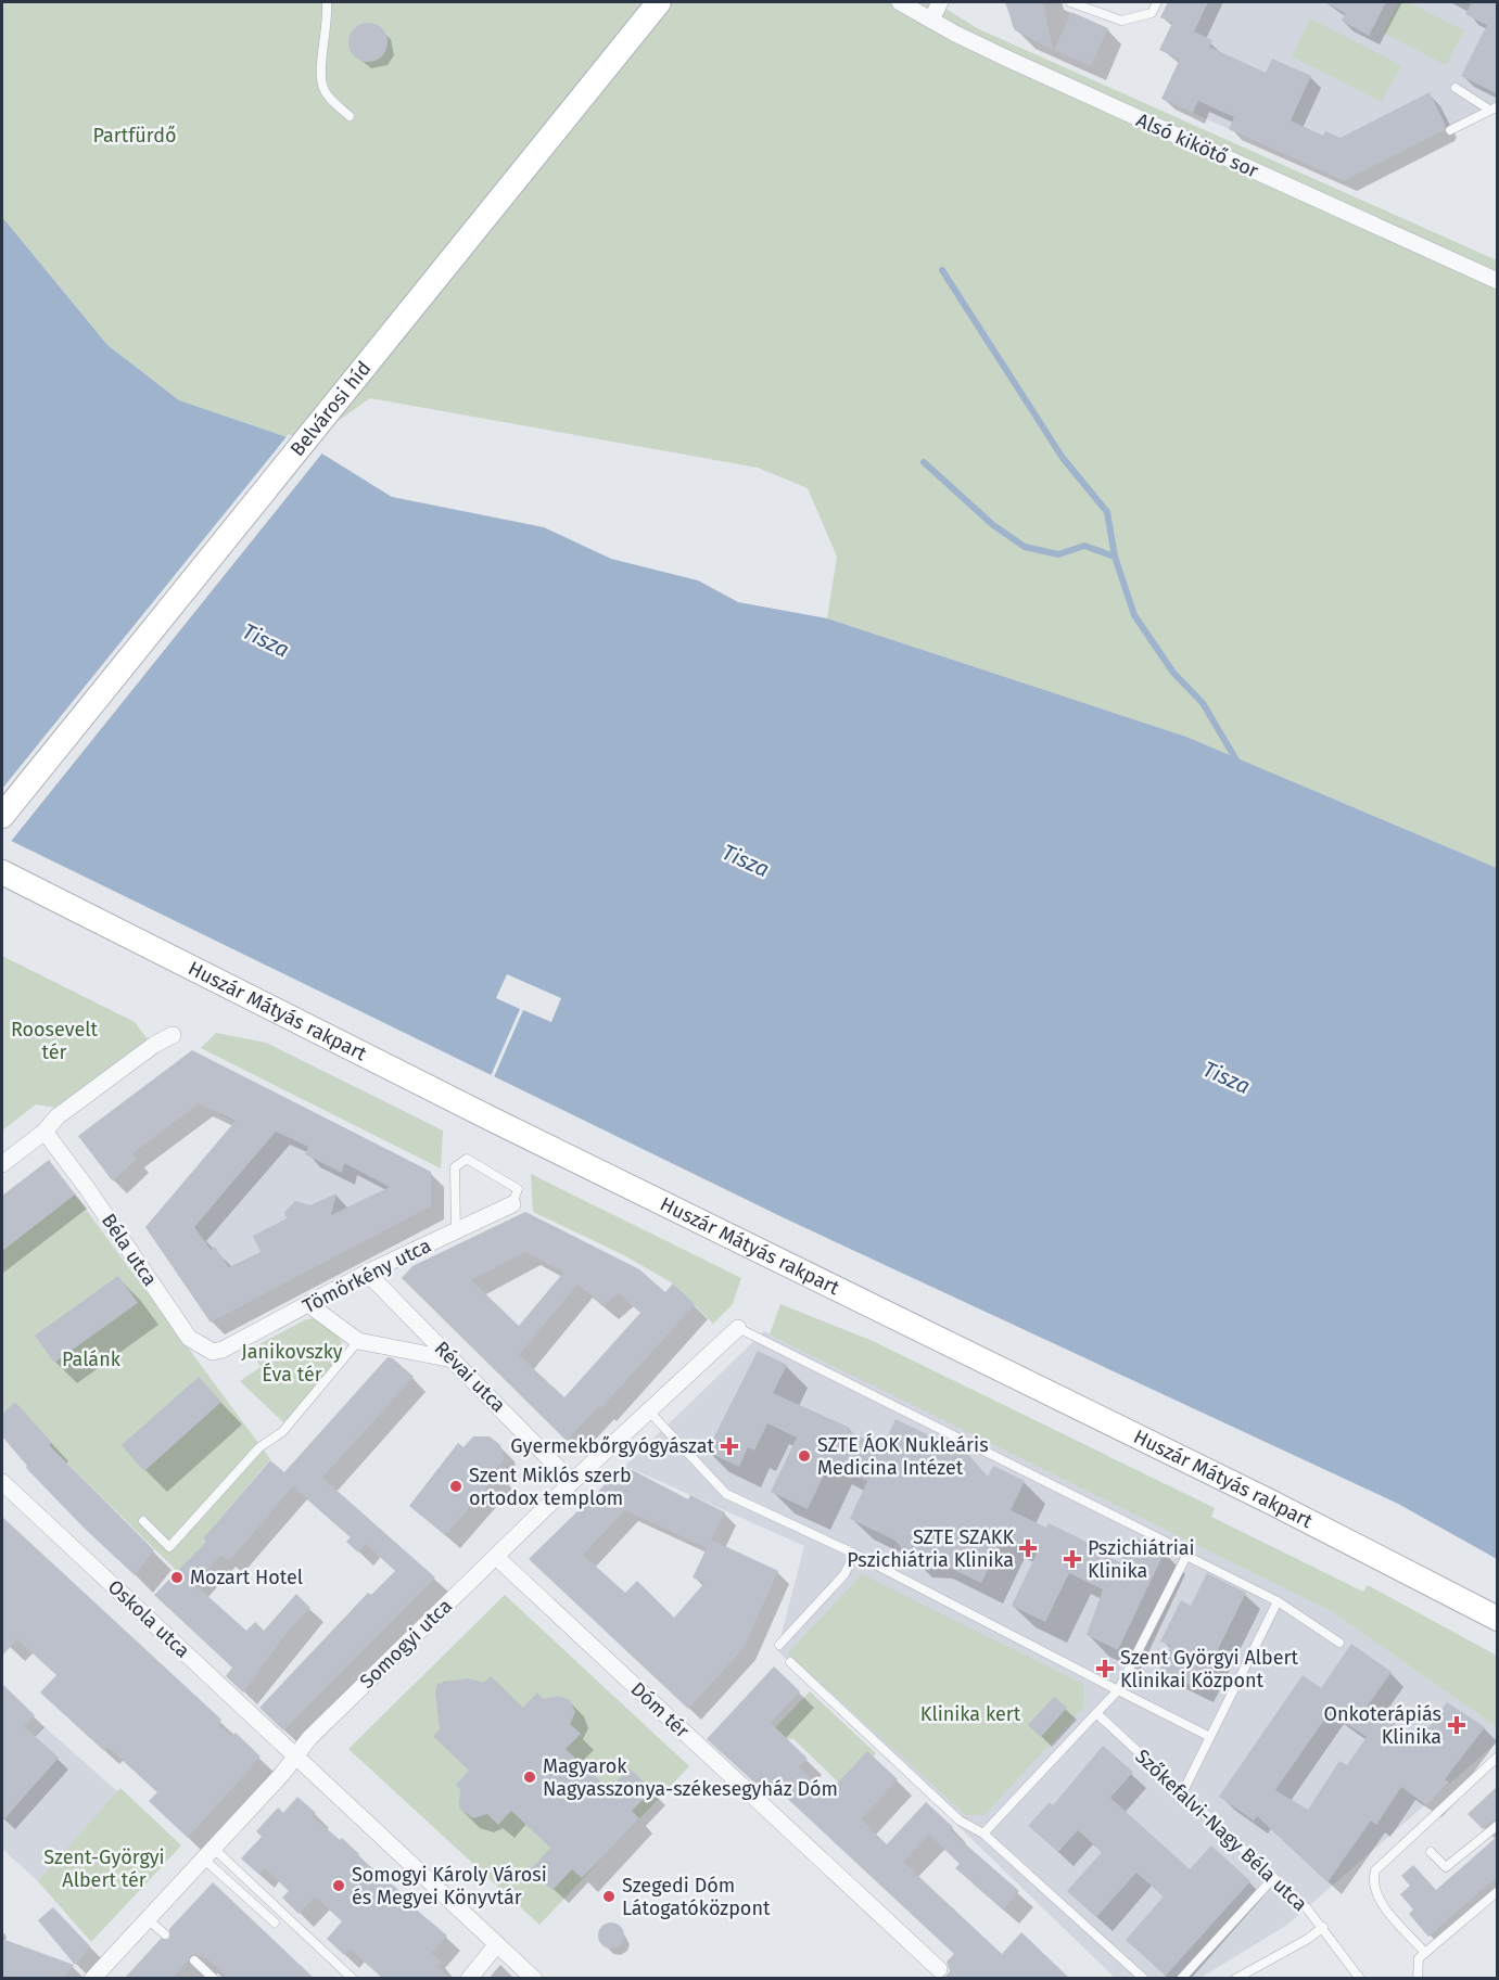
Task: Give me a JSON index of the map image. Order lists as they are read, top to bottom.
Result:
{
  "streets": {
    "street": [
      "Alsó kikötő sor",
      "Belvárosi híd",
      "Huszár Mátyás rakpart",
      "Béla utca",
      "Tömörkény utca",
      "Révai utca",
      "Oskola utca",
      "Somogyi utca",
      "Dóm tér"
    ],
    "lane": ["Szőkefalvi-Nagy Béla utca"]
  },
  "crossings": [
    ["Béla utca", "Tömörkény utca"],
    ["Tömörkény utca", "Révai utca"],
    ["Révai utca", "Somogyi utca"],
    ["Oskola utca", "Somogyi utca"],
    ["Somogyi utca", "Dóm tér"]
  ],
  "water": ["Tisza"],
  "parks": [
    "Partfürdő",
    "Roosevelt tér",
    "Janikovszky Éva tér",
    "Palánk",
    "Klinika kert",
    "Szent-Györgyi Albert tér"
  ],
  "places": {
    "health": [
      "Gyermekbőrgyógyászat",
      "SZTE SZAKK Pszichiátria Klinika",
      "Pszichiátriai Klinika",
      "Szent Györgyi Albert Klinikai Központ",
      "Onkoterápiás Klinika"
    ],
    "other": [
      "SZTE ÁOK Nukleáris Medicina Intézet",
      "Szent Miklós szerb ortodox templom",
      "Mozart Hotel",
      "Magyarok Nagyasszonya-székesegyház Dóm",
      "Somogyi Károly Városi és Megyei Könyvtár",
      "Szegedi Dóm Látogatóközpont"
    ]
  }
}
